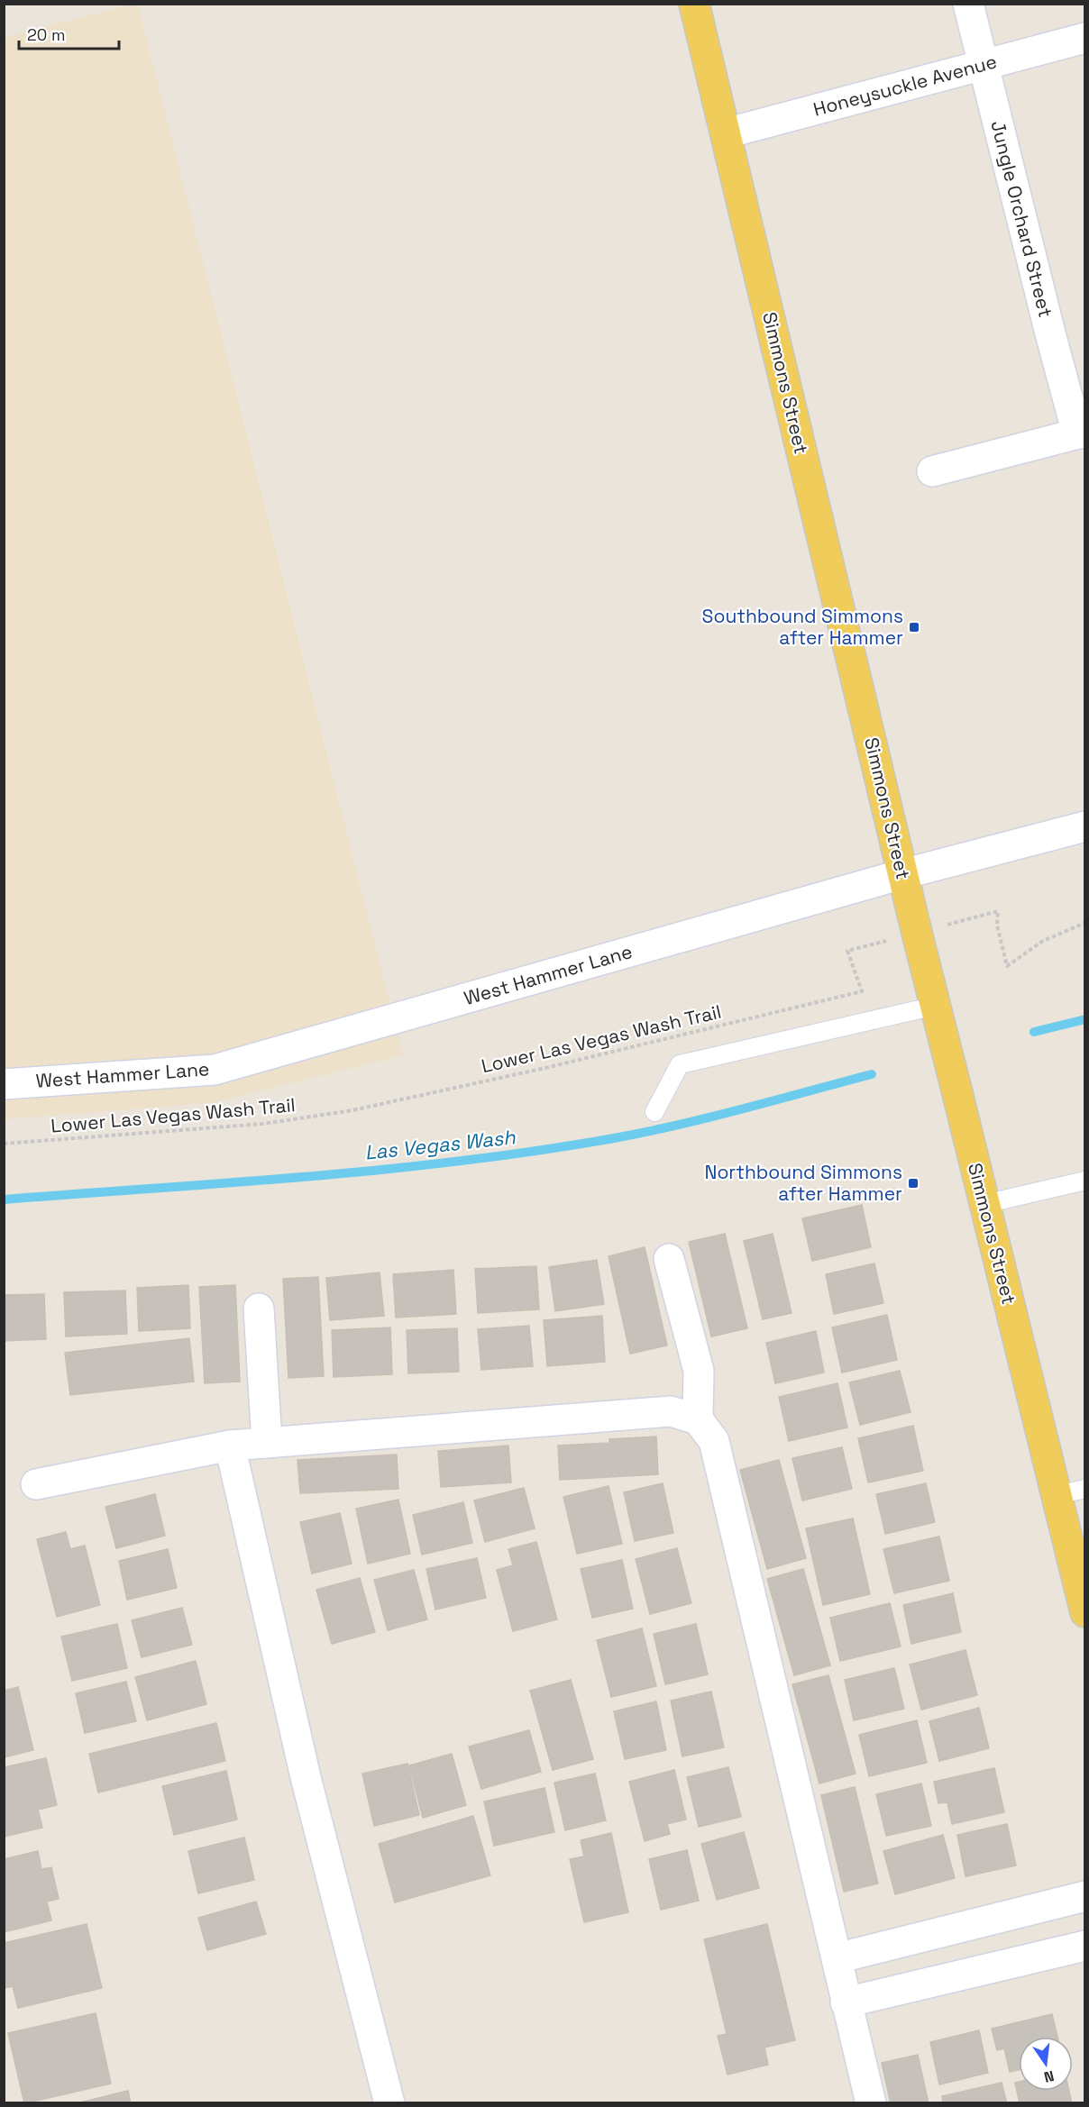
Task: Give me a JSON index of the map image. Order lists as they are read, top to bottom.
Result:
{
  "streets": {
    "main road": ["Simmons Street"],
    "street": ["Honeysuckle Avenue", "Jungle Orchard Street", "West Hammer Lane"],
    "path": ["Lower Las Vegas Wash Trail"]
  },
  "crossings": [
    ["Honeysuckle Avenue", "Jungle Orchard Street"],
    ["Honeysuckle Avenue", "Simmons Street"],
    ["Simmons Street", "West Hammer Lane"],
    ["Simmons Street", "Lower Las Vegas Wash Trail"]
  ],
  "water": ["Las Vegas Wash"],
  "places": {
    "transit": ["Southbound Simmons after Hammer", "Northbound Simmons after Hammer"]
  },
  "scale_bar": "20 m",
  "north": "bottom"
}
